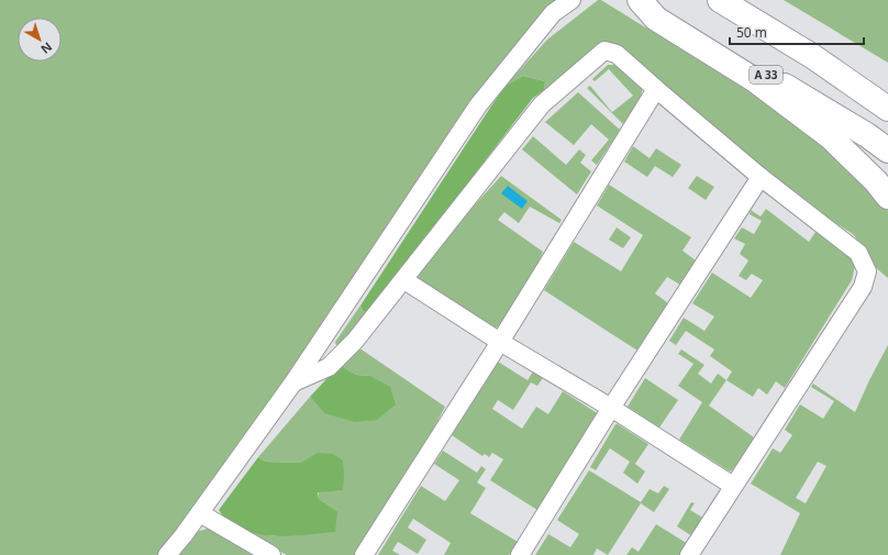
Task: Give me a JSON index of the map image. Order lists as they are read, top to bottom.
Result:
{
  "streets": {
    "highway": ["A 33"]
  },
  "scale_bar": "50 m",
  "north": "bottom right"
}
